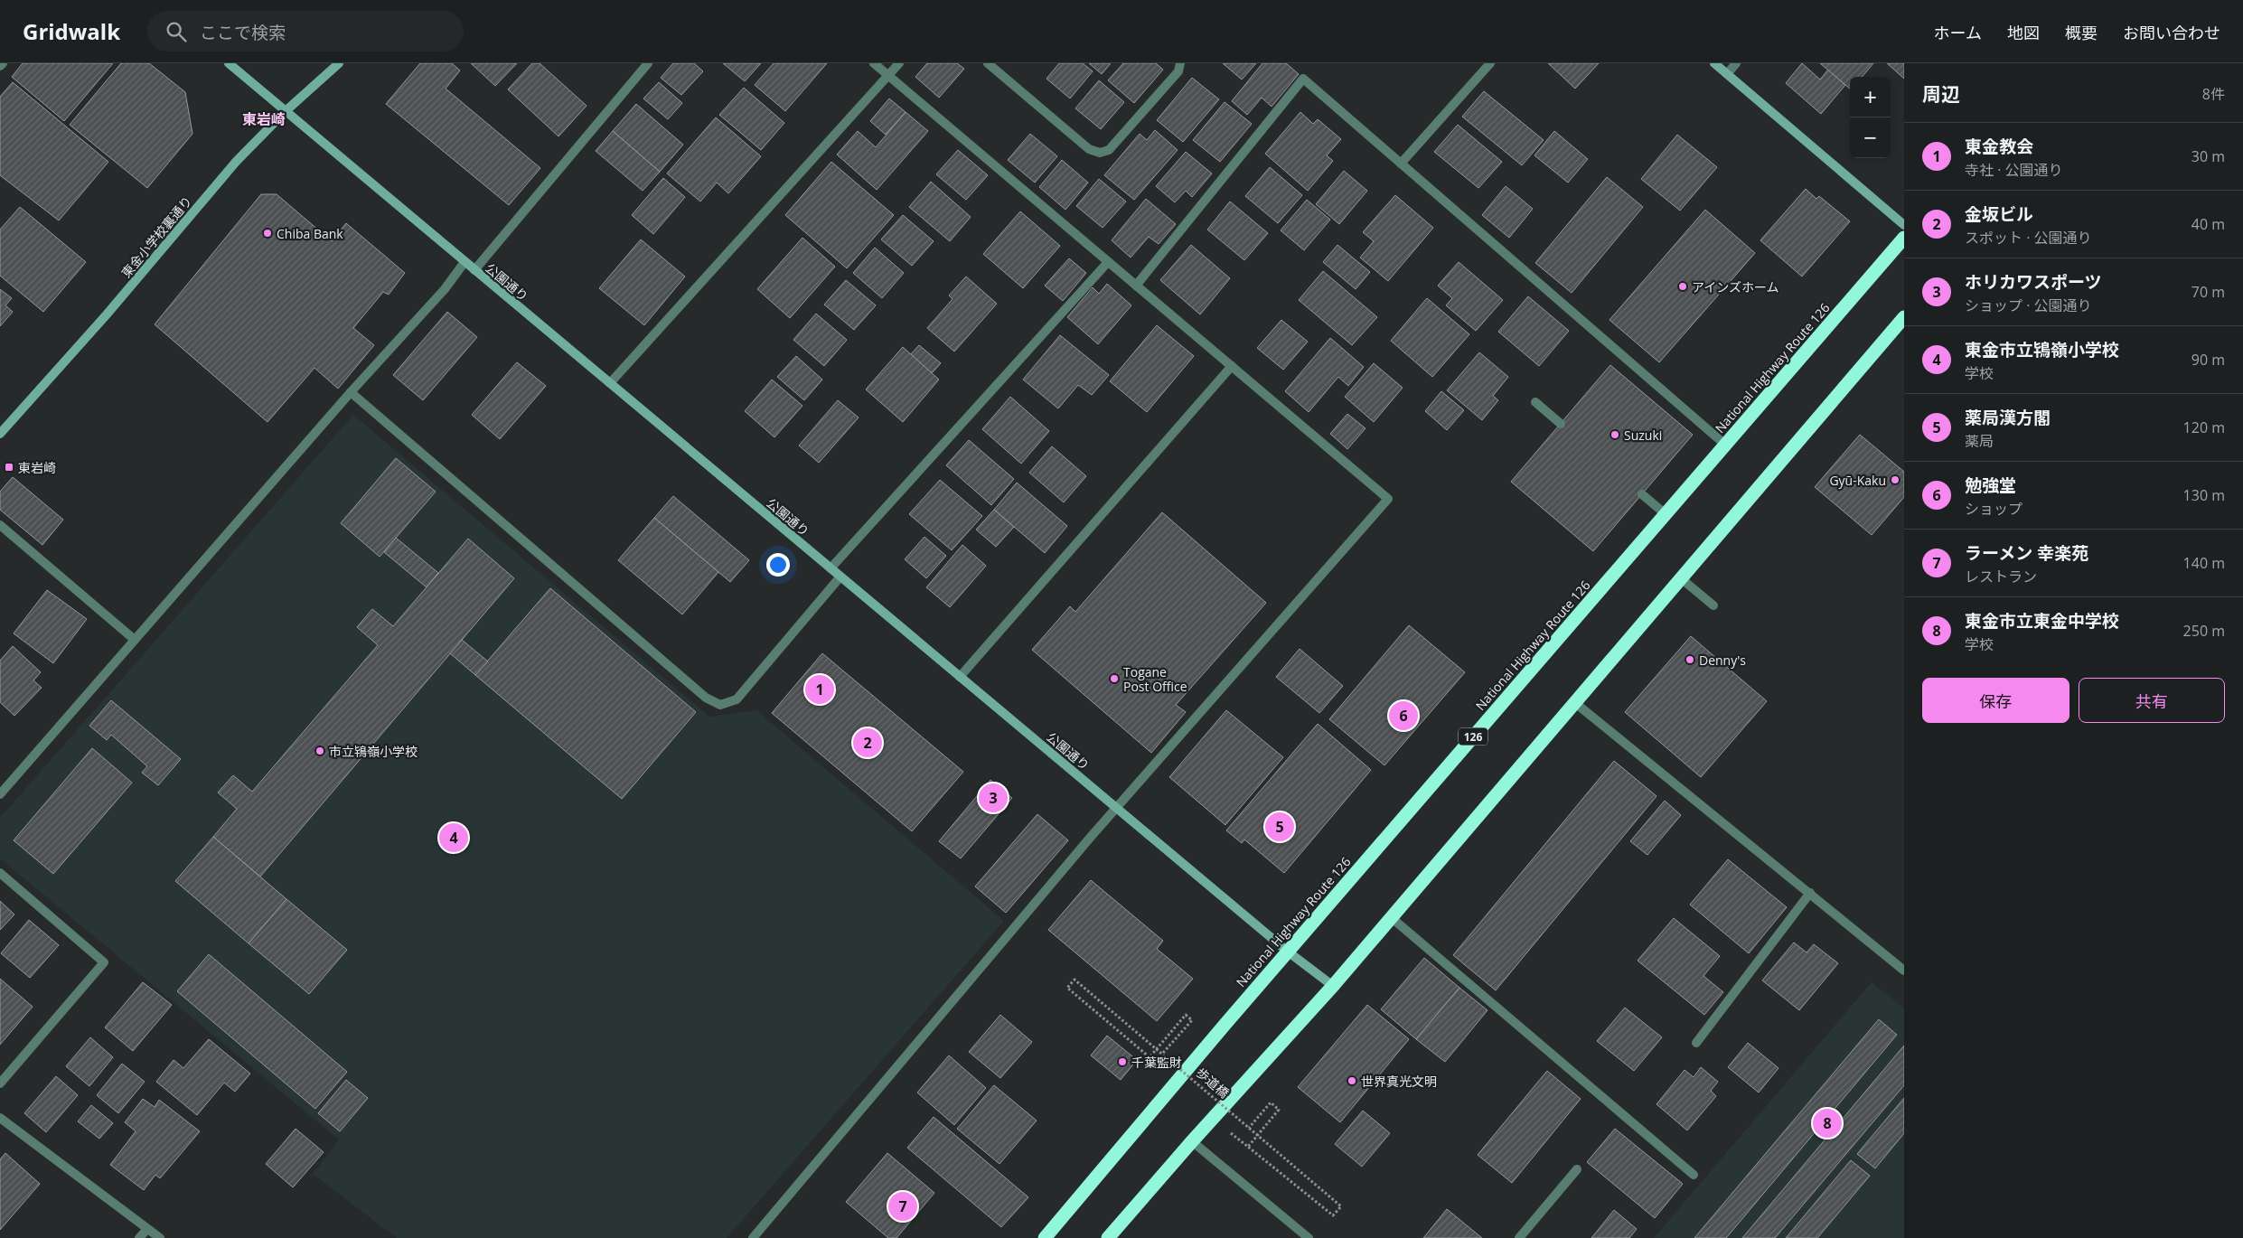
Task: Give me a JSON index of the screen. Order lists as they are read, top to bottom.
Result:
{
  "streets": {
    "highway": ["National Highway Route 126", "126"],
    "street": ["東金小学校裏通り", "公園通り"],
    "path": ["歩道橋"]
  },
  "crossings": [
    ["東金小学校裏通り", "公園通り"],
    ["公園通り", "National Highway Route 126"]
  ],
  "districts": ["東岩崎"],
  "places": {
    "other": [
      "Chiba Bank",
      "アインズホーム",
      "Suzuki",
      "Gyū-Kaku",
      "Denny's",
      "Togane Post Office",
      "市立鴇嶺小学校",
      "千葉監財",
      "世界真光文明"
    ],
    "transit": ["東岩崎"]
  },
  "page": {
    "header": "Gridwalk",
    "search": "ここで検索",
    "nav": [
      "ホーム",
      "地図",
      "概要",
      "お問い合わせ"
    ],
    "heading": ["周辺", "8件"],
    "map_buttons": ["+", "−"],
    "list": [
      {
        "mark": "1",
        "name": "東金教会",
        "note": "寺社 · 公園通り",
        "value": "30 m"
      },
      {
        "mark": "2",
        "name": "金坂ビル",
        "note": "スポット · 公園通り",
        "value": "40 m"
      },
      {
        "mark": "3",
        "name": "ホリカワスポーツ",
        "note": "ショップ · 公園通り",
        "value": "70 m"
      },
      {
        "mark": "4",
        "name": "東金市立鴇嶺小学校",
        "note": "学校",
        "value": "90 m"
      },
      {
        "mark": "5",
        "name": "薬局漢方閣",
        "note": "薬局",
        "value": "120 m"
      },
      {
        "mark": "6",
        "name": "勉強堂",
        "note": "ショップ",
        "value": "130 m"
      },
      {
        "mark": "7",
        "name": "ラーメン 幸楽苑",
        "note": "レストラン",
        "value": "140 m"
      },
      {
        "mark": "8",
        "name": "東金市立東金中学校",
        "note": "学校",
        "value": "250 m"
      }
    ],
    "buttons": ["保存", "共有"],
    "pins": [
      "1",
      "6",
      "2",
      "3",
      "5",
      "4",
      "8",
      "7"
    ]
  }
}
